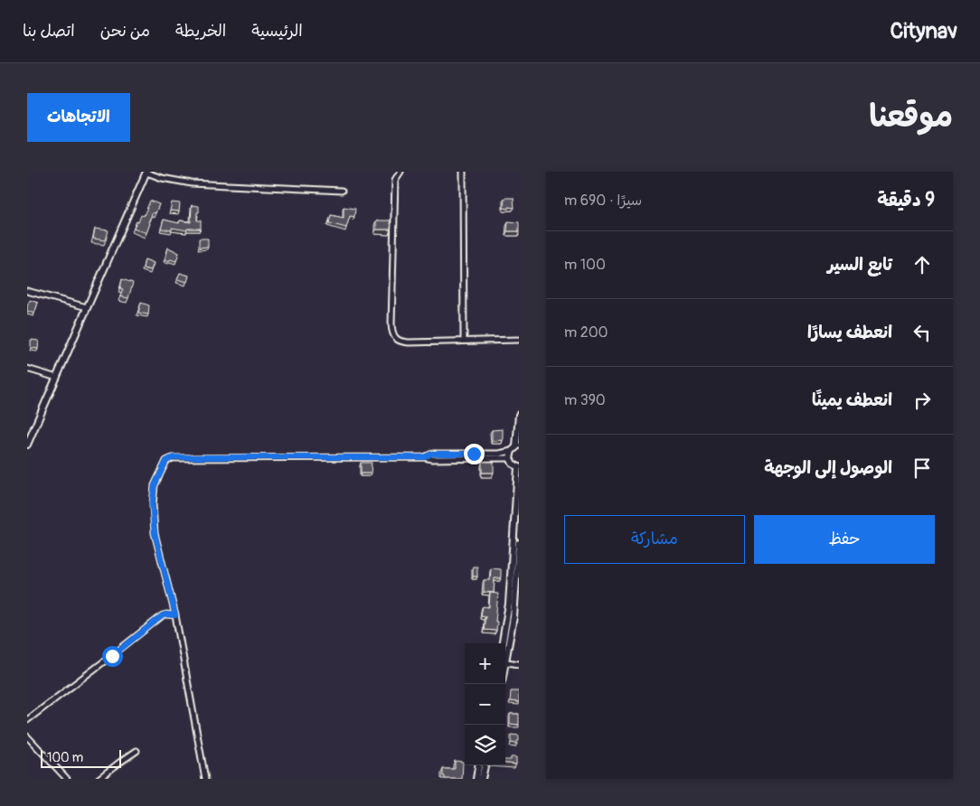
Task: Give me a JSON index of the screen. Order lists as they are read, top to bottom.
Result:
{
  "scale_bar": "100 m",
  "page": {
    "header": "Citynav",
    "nav": [
      "الرئيسية",
      "الخريطة",
      "من نحن",
      "اتصل بنا"
    ],
    "title": "موقعنا",
    "buttons": [
      "الاتجاهات",
      ["حفظ", "مشاركة"]
    ],
    "heading": ["9 دقيقة", "سيرًا · 690 m"],
    "list": [
      ["تابع السير", "100 m"],
      ["انعطف يسارًا", "200 m"],
      ["انعطف يمينًا", "390 m"],
      "الوصول إلى الوجهة"
    ],
    "map_buttons": ["+", "−"],
    "scale": "100 m"
  }
}
